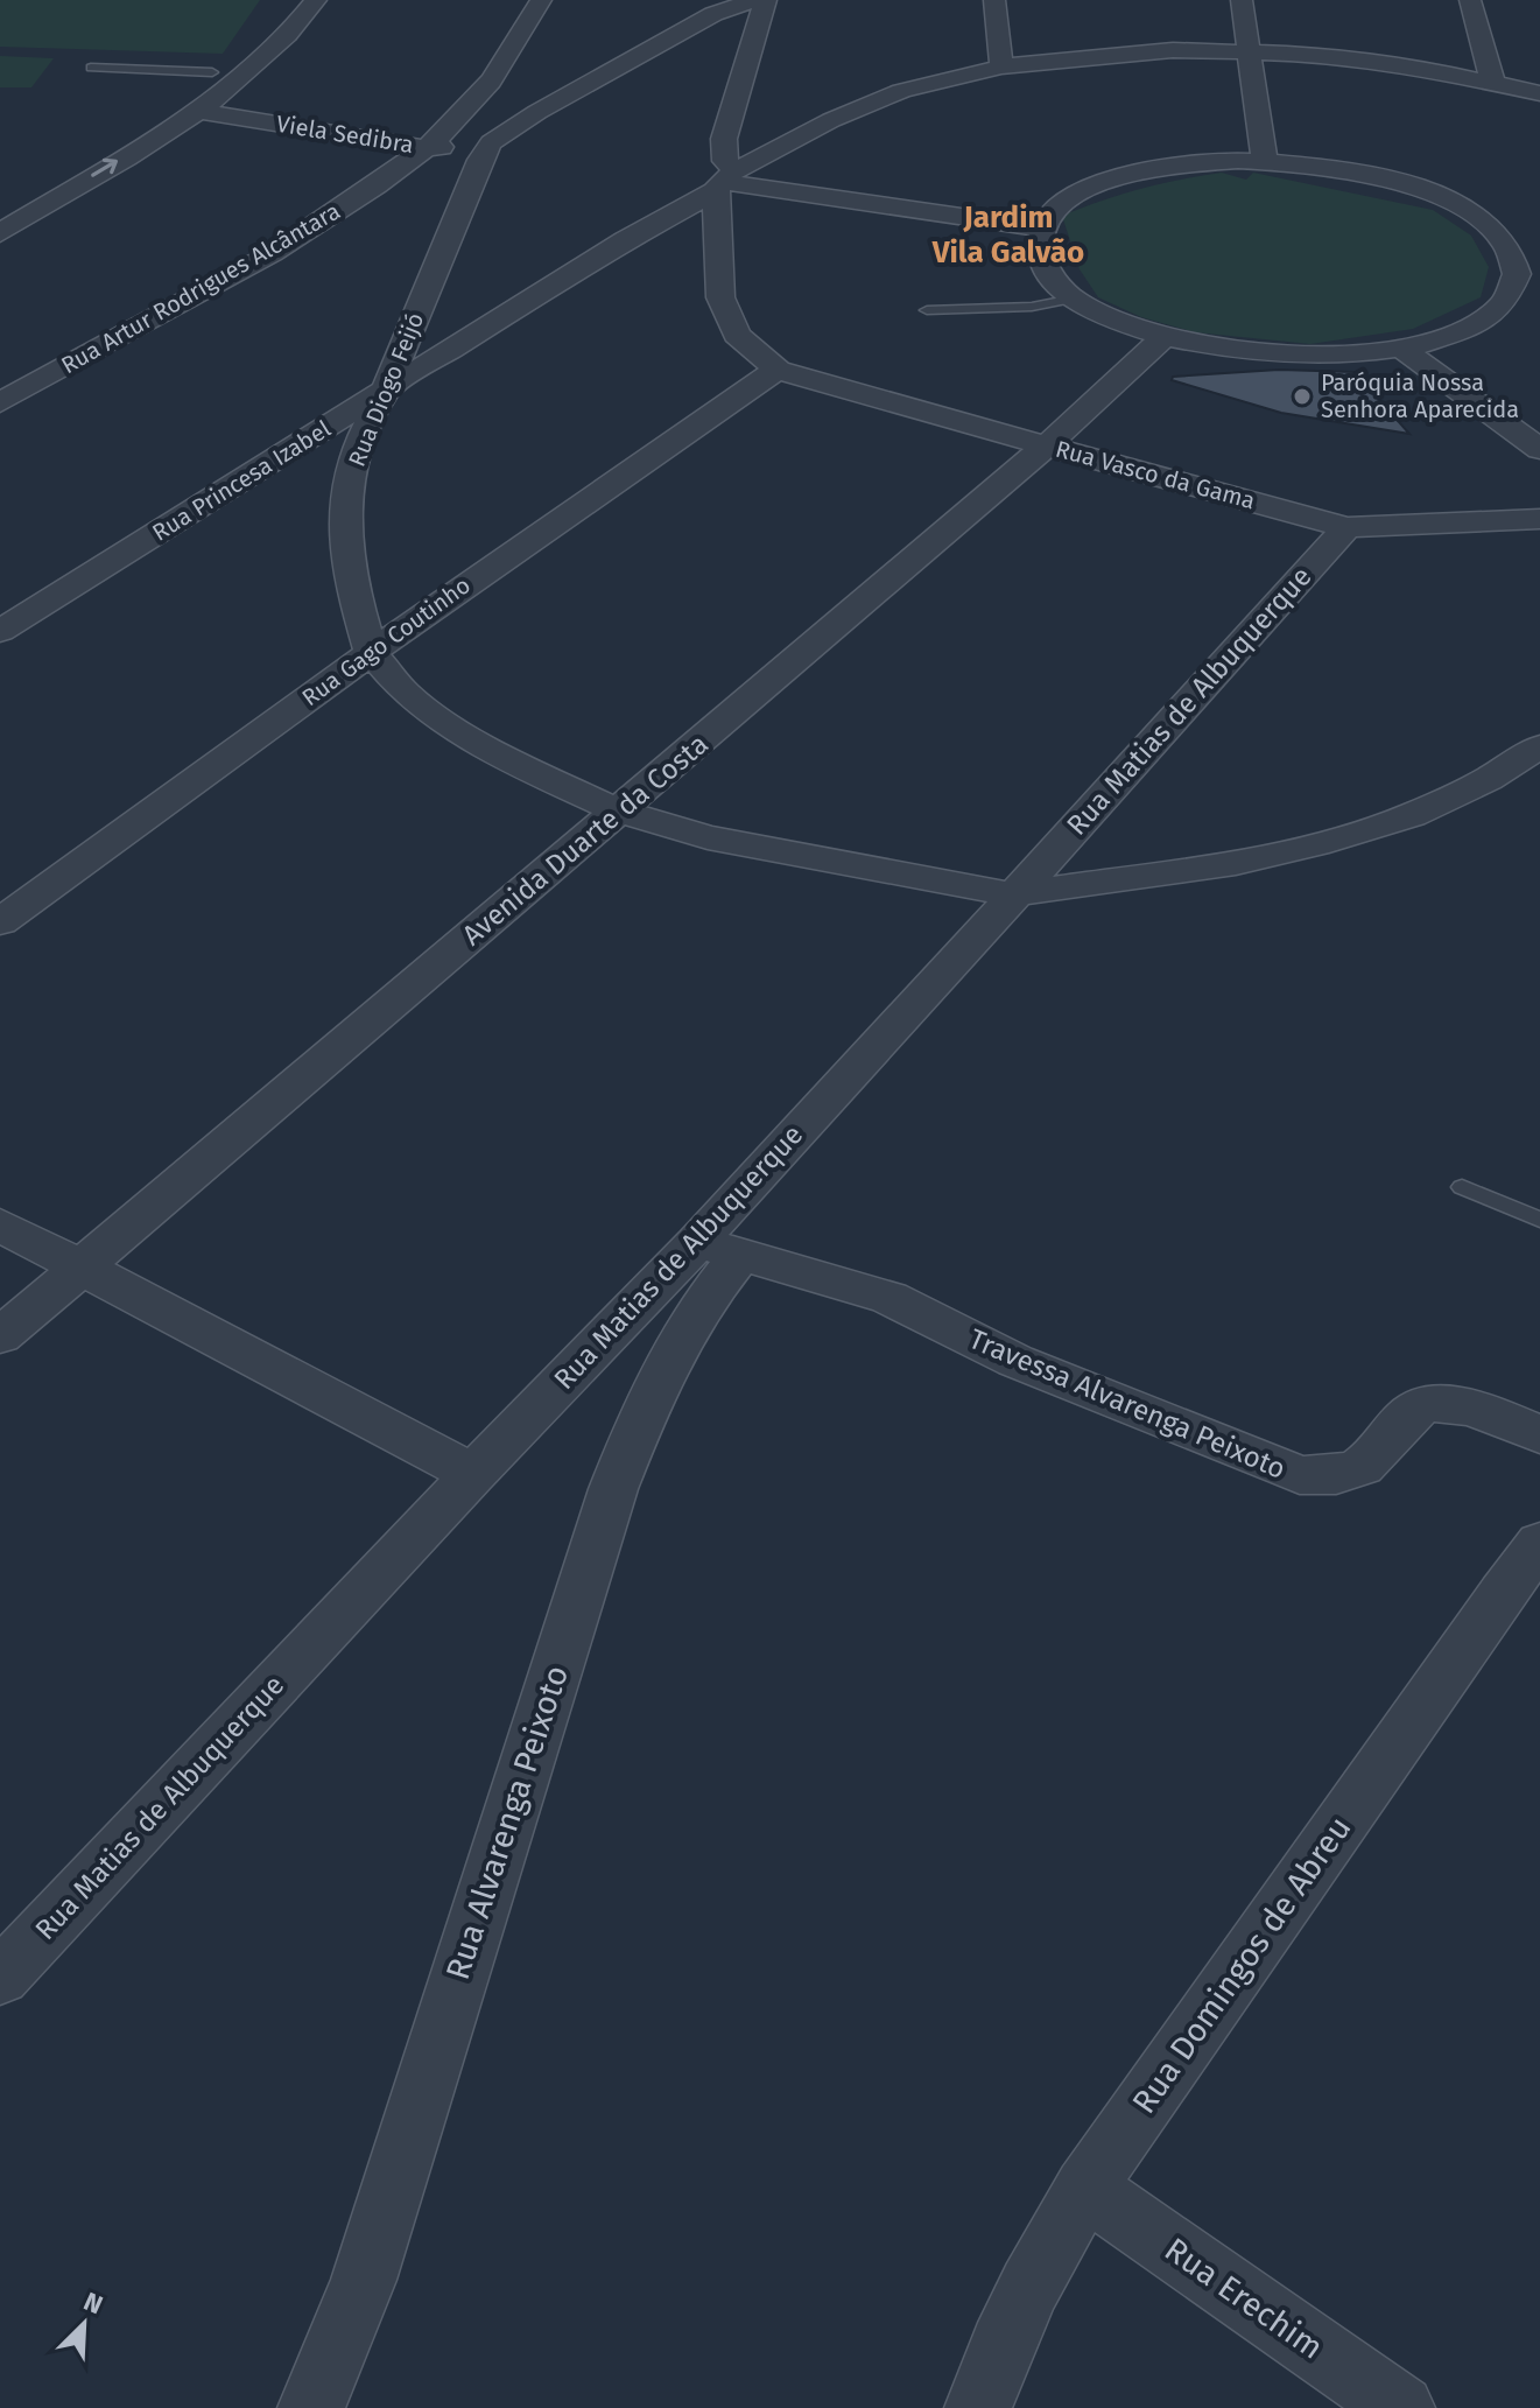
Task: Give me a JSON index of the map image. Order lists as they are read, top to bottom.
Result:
{
  "streets": {
    "street": [
      "Viela Sedibra",
      "Rua Artur Rodrigues Alcântara",
      "Rua Diogo Feijó",
      "Rua Vasco da Gama",
      "Rua Princesa Izabel",
      "Rua Gago Coutinho",
      "Rua Matias de Albuquerque",
      "Avenida Duarte da Costa",
      "Travessa Alvarenga Peixoto",
      "Rua Alvarenga Peixoto",
      "Rua Domingos de Abreu",
      "Rua Erechim"
    ]
  },
  "crossings": [
    ["Viela Sedibra", "Rua Artur Rodrigues Alcântara"],
    ["Viela Sedibra", "Rua Diogo Feijó"],
    ["Rua Diogo Feijó", "Rua Princesa Izabel"],
    ["Rua Diogo Feijó", "Rua Gago Coutinho"],
    ["Rua Diogo Feijó", "Rua Matias de Albuquerque"],
    ["Rua Diogo Feijó", "Avenida Duarte da Costa"],
    ["Rua Vasco da Gama", "Rua Gago Coutinho"],
    ["Rua Vasco da Gama", "Rua Matias de Albuquerque"],
    ["Rua Vasco da Gama", "Avenida Duarte da Costa"],
    ["Rua Matias de Albuquerque", "Travessa Alvarenga Peixoto"],
    ["Rua Matias de Albuquerque", "Rua Alvarenga Peixoto"],
    ["Travessa Alvarenga Peixoto", "Rua Alvarenga Peixoto"],
    ["Rua Domingos de Abreu", "Rua Erechim"]
  ],
  "districts": ["Jardim Vila Galvão"],
  "places": ["Paróquia Nossa Senhora Aparecida"],
  "north": "top right"
}
